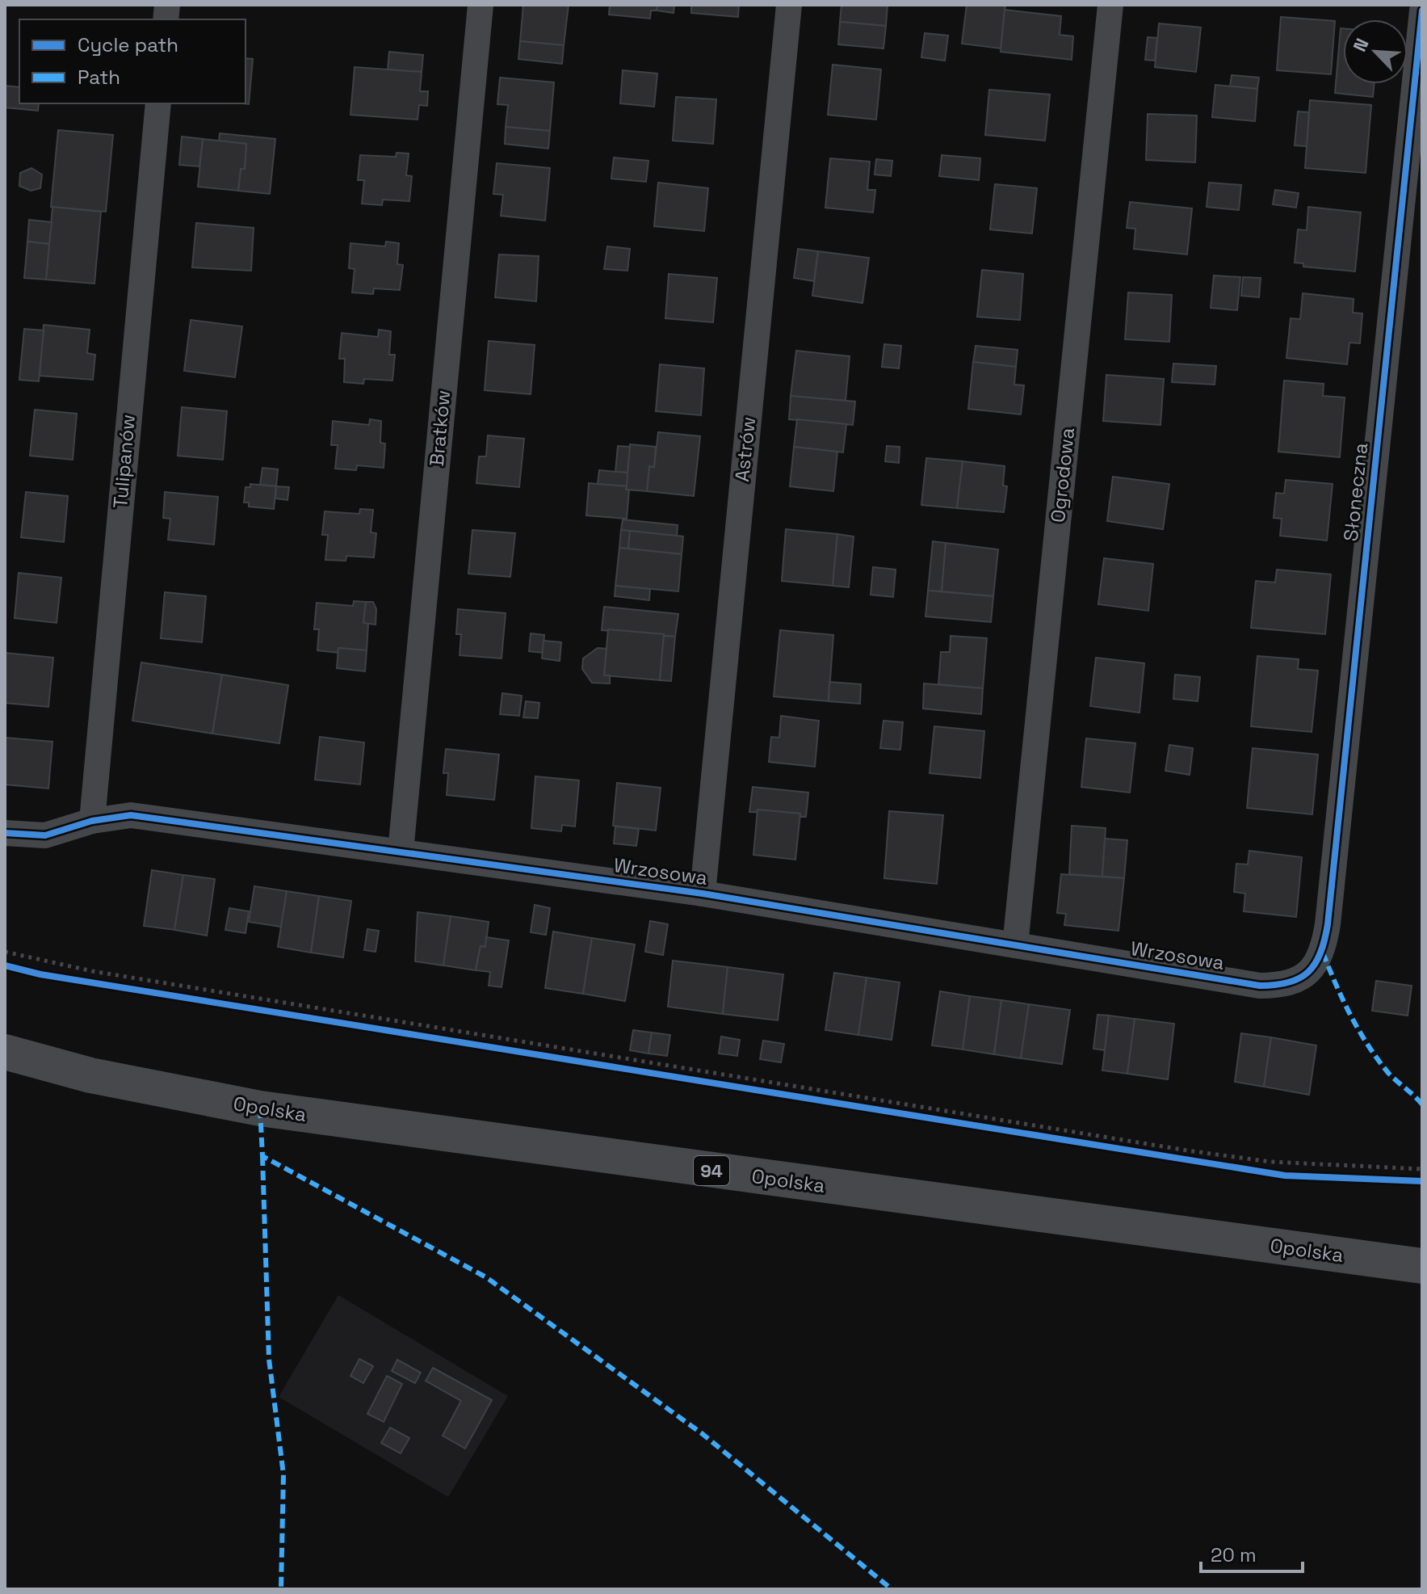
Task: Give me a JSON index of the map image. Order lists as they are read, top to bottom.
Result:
{
  "streets": {
    "main road": ["Opolska", "94"],
    "street": [
      "Bratków",
      "Astrów",
      "Tulipanów",
      "Ogrodowa",
      "Słoneczna",
      "Wrzosowa"
    ]
  },
  "crossings": [
    ["Bratków", "Wrzosowa"],
    ["Astrów", "Wrzosowa"],
    ["Tulipanów", "Wrzosowa"],
    ["Ogrodowa", "Wrzosowa"],
    ["Słoneczna", "Wrzosowa"]
  ],
  "legend": ["Cycle path", "Path"],
  "scale_bar": "20 m",
  "north": "top left"
}
